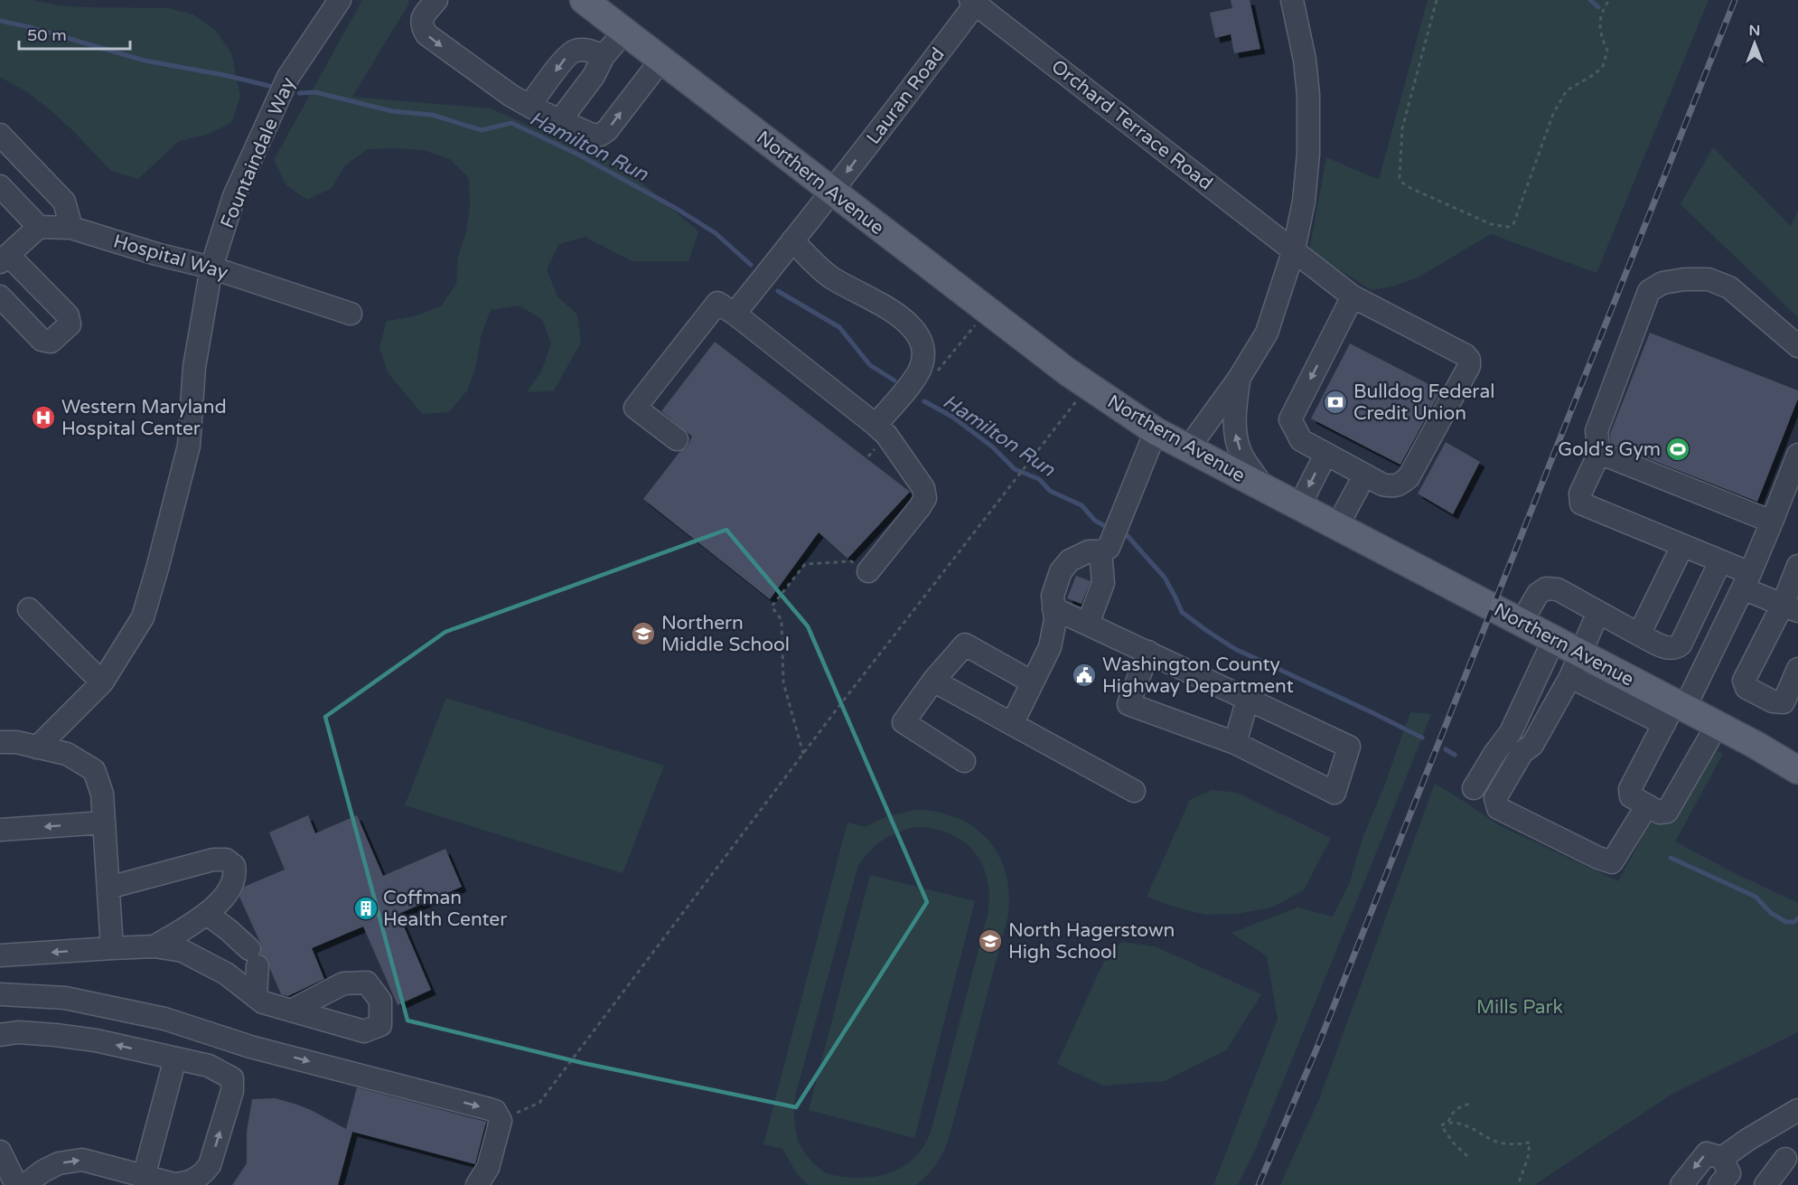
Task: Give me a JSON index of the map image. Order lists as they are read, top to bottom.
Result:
{
  "streets": {
    "main road": ["Northern Avenue"],
    "street": [
      "Lauran Road",
      "Orchard Terrace Road",
      "Fountaindale Way",
      "Hospital Way"
    ]
  },
  "crossings": [
    ["Lauran Road", "Orchard Terrace Road"],
    ["Lauran Road", "Northern Avenue"],
    ["Fountaindale Way", "Hospital Way"]
  ],
  "one_way": ["Lauran Road"],
  "water": ["Hamilton Run"],
  "parks": ["Mills Park"],
  "places": {
    "bank": ["Bulldog Federal Credit Union"],
    "hospital": ["Western Maryland Hospital Center"],
    "sports": ["Gold's Gym"],
    "school or university": ["Northern Middle School", "North Hagerstown High School"],
    "public building": ["Washington County Highway Department"],
    "building": ["Coffman Health Center"]
  },
  "scale_bar": "50 m",
  "north": "top"
}
